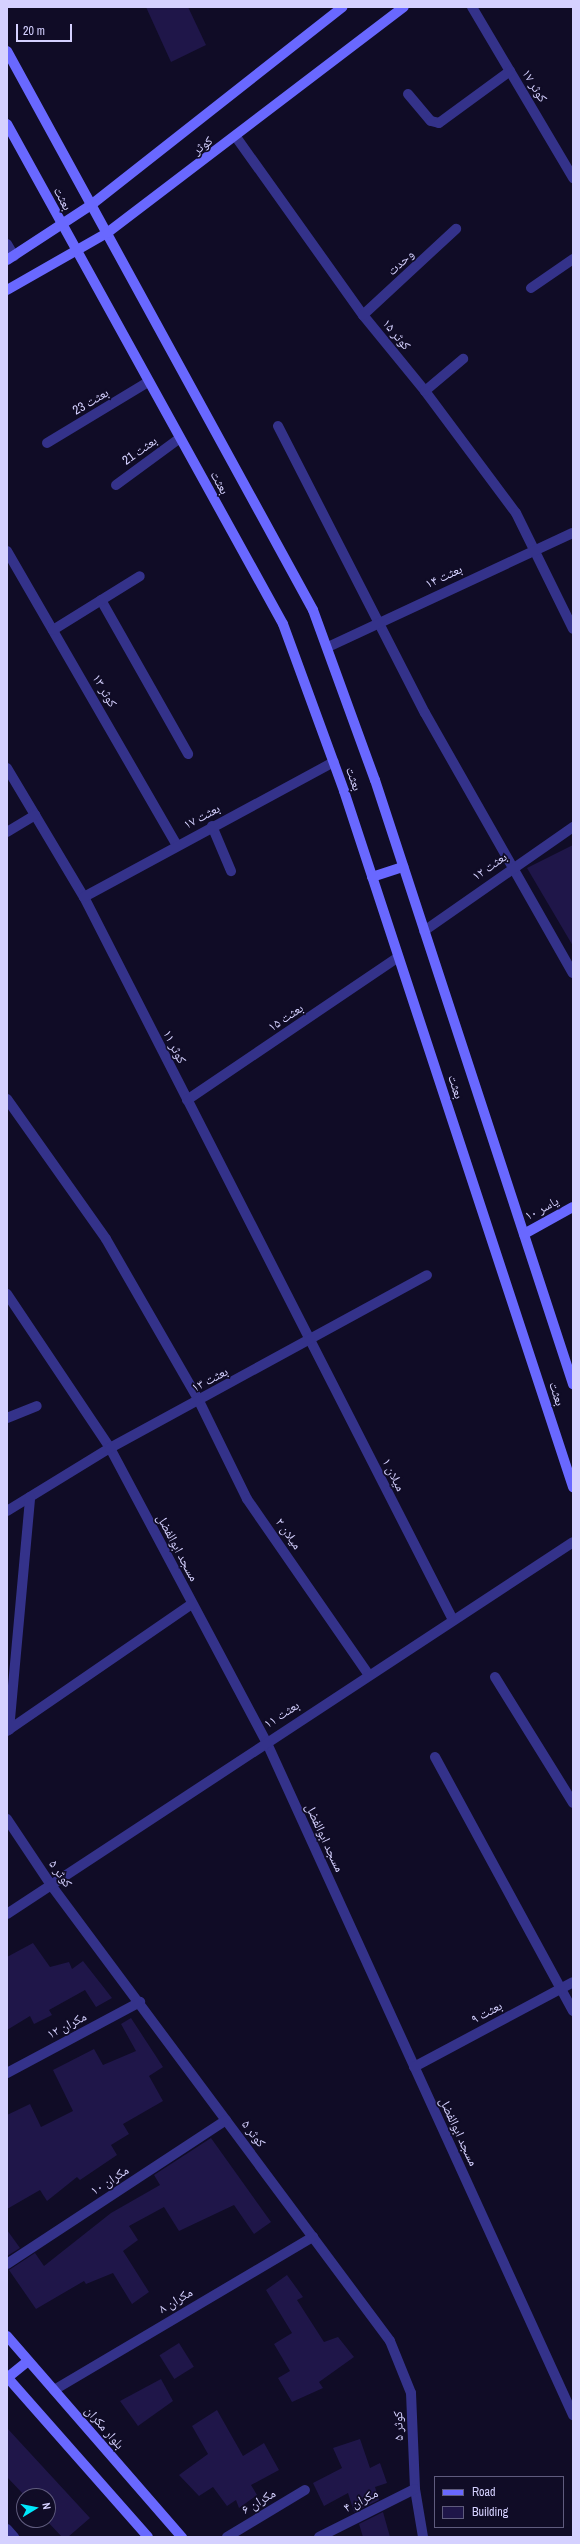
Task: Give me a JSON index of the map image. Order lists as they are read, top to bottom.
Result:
{
  "streets": {
    "main road": [
      "کوثر",
      "بعثت",
      "یاسر ۱۰",
      "بلوار مکران"
    ],
    "street": [
      "کوثر ۱۷",
      "وحدت",
      "کوثر ۱۵",
      "بعثت 23",
      "بعثت 21",
      "بعثت ۱۴",
      "کوثر ۱۳",
      "بعثت ۱۷",
      "بعثت ۱۲",
      "بعثت ۱۵",
      "کوثر ۱۱",
      "بعثت ۱۳",
      "میلان ۱",
      "میلان ۲",
      "مسجد ابوالفضل",
      "بعثت ۱۱",
      "کوثر ۵",
      "بعثت ۹",
      "مکران ۱۲",
      "مکران ۱۰",
      "مکران ۸",
      "مکران ۴",
      "مکران ۶"
    ]
  },
  "crossings": [
    ["کوثر", "بعثت"],
    ["کوثر", "کوثر ۱۵"],
    ["بعثت", "بعثت 23"],
    ["بعثت", "بعثت 21"],
    ["بعثت", "بعثت ۱۴"],
    ["بعثت", "بعثت ۱۷"],
    ["بعثت", "بعثت ۱۲"],
    ["بعثت", "بعثت ۱۵"],
    ["بعثت", "یاسر ۱۰"],
    ["وحدت", "کوثر ۱۵"],
    ["کوثر ۱۵", "بعثت ۱۴"],
    ["کوثر ۱۳", "بعثت ۱۷"],
    ["بعثت ۱۷", "کوثر ۱۱"],
    ["بعثت ۱۵", "کوثر ۱۱"],
    ["کوثر ۱۱", "بعثت ۱۳"],
    ["کوثر ۱۱", "میلان ۱"],
    ["بعثت ۱۳", "میلان ۱"],
    ["بعثت ۱۳", "میلان ۲"],
    ["بعثت ۱۳", "مسجد ابوالفضل"],
    ["میلان ۱", "بعثت ۱۱"],
    ["میلان ۲", "بعثت ۱۱"],
    ["مسجد ابوالفضل", "بعثت ۱۱"],
    ["مسجد ابوالفضل", "بعثت ۹"],
    ["بعثت ۱۱", "کوثر ۵"],
    ["کوثر ۵", "مکران ۱۲"],
    ["کوثر ۵", "مکران ۱۰"],
    ["کوثر ۵", "مکران ۸"],
    ["کوثر ۵", "مکران ۴"],
    ["مکران ۸", "بلوار مکران"]
  ],
  "legend": ["Road", "Building"],
  "scale_bar": "20 m",
  "north": "right"
}
